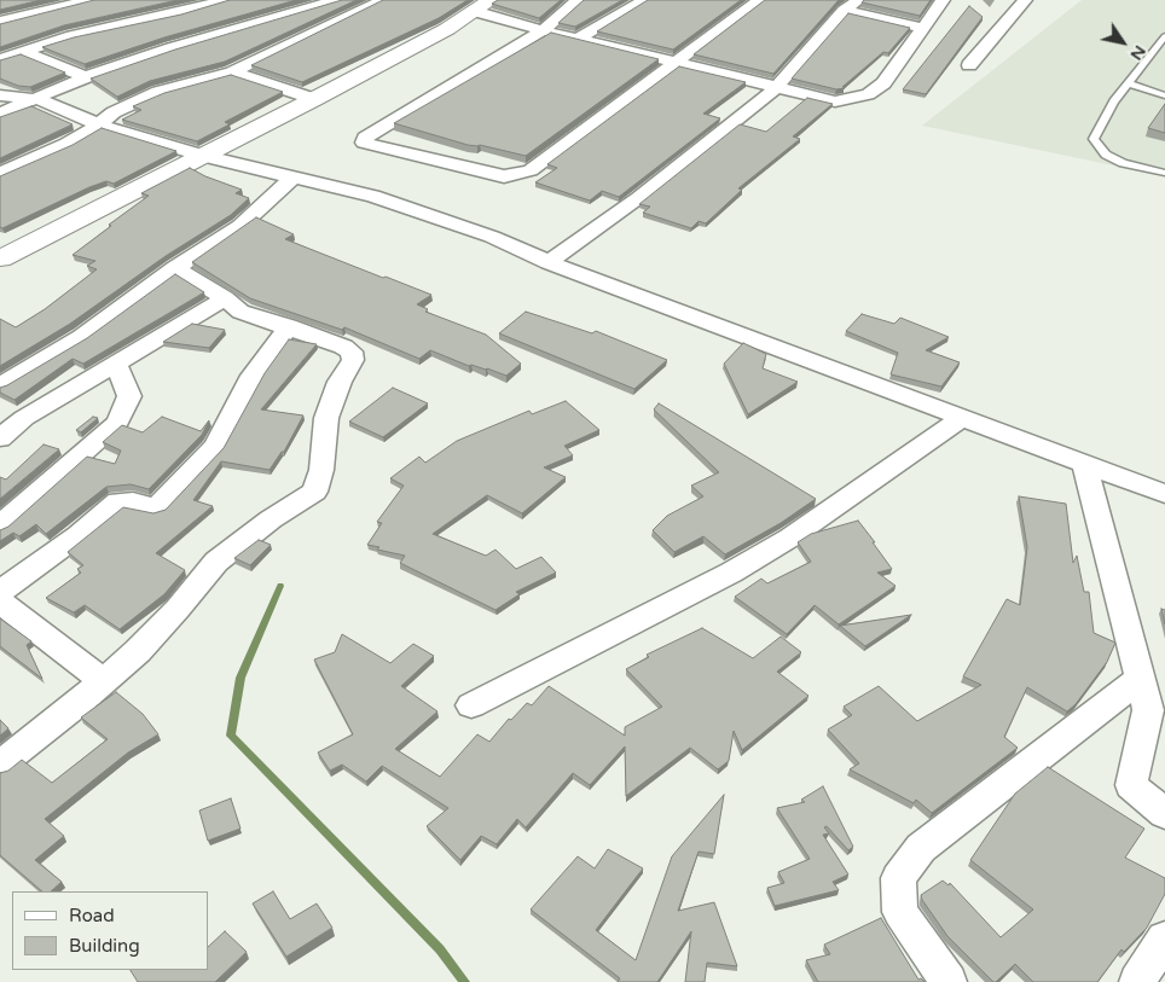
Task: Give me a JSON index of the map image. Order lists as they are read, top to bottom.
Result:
{
  "legend": ["Road", "Building"],
  "north": "bottom right"
}
